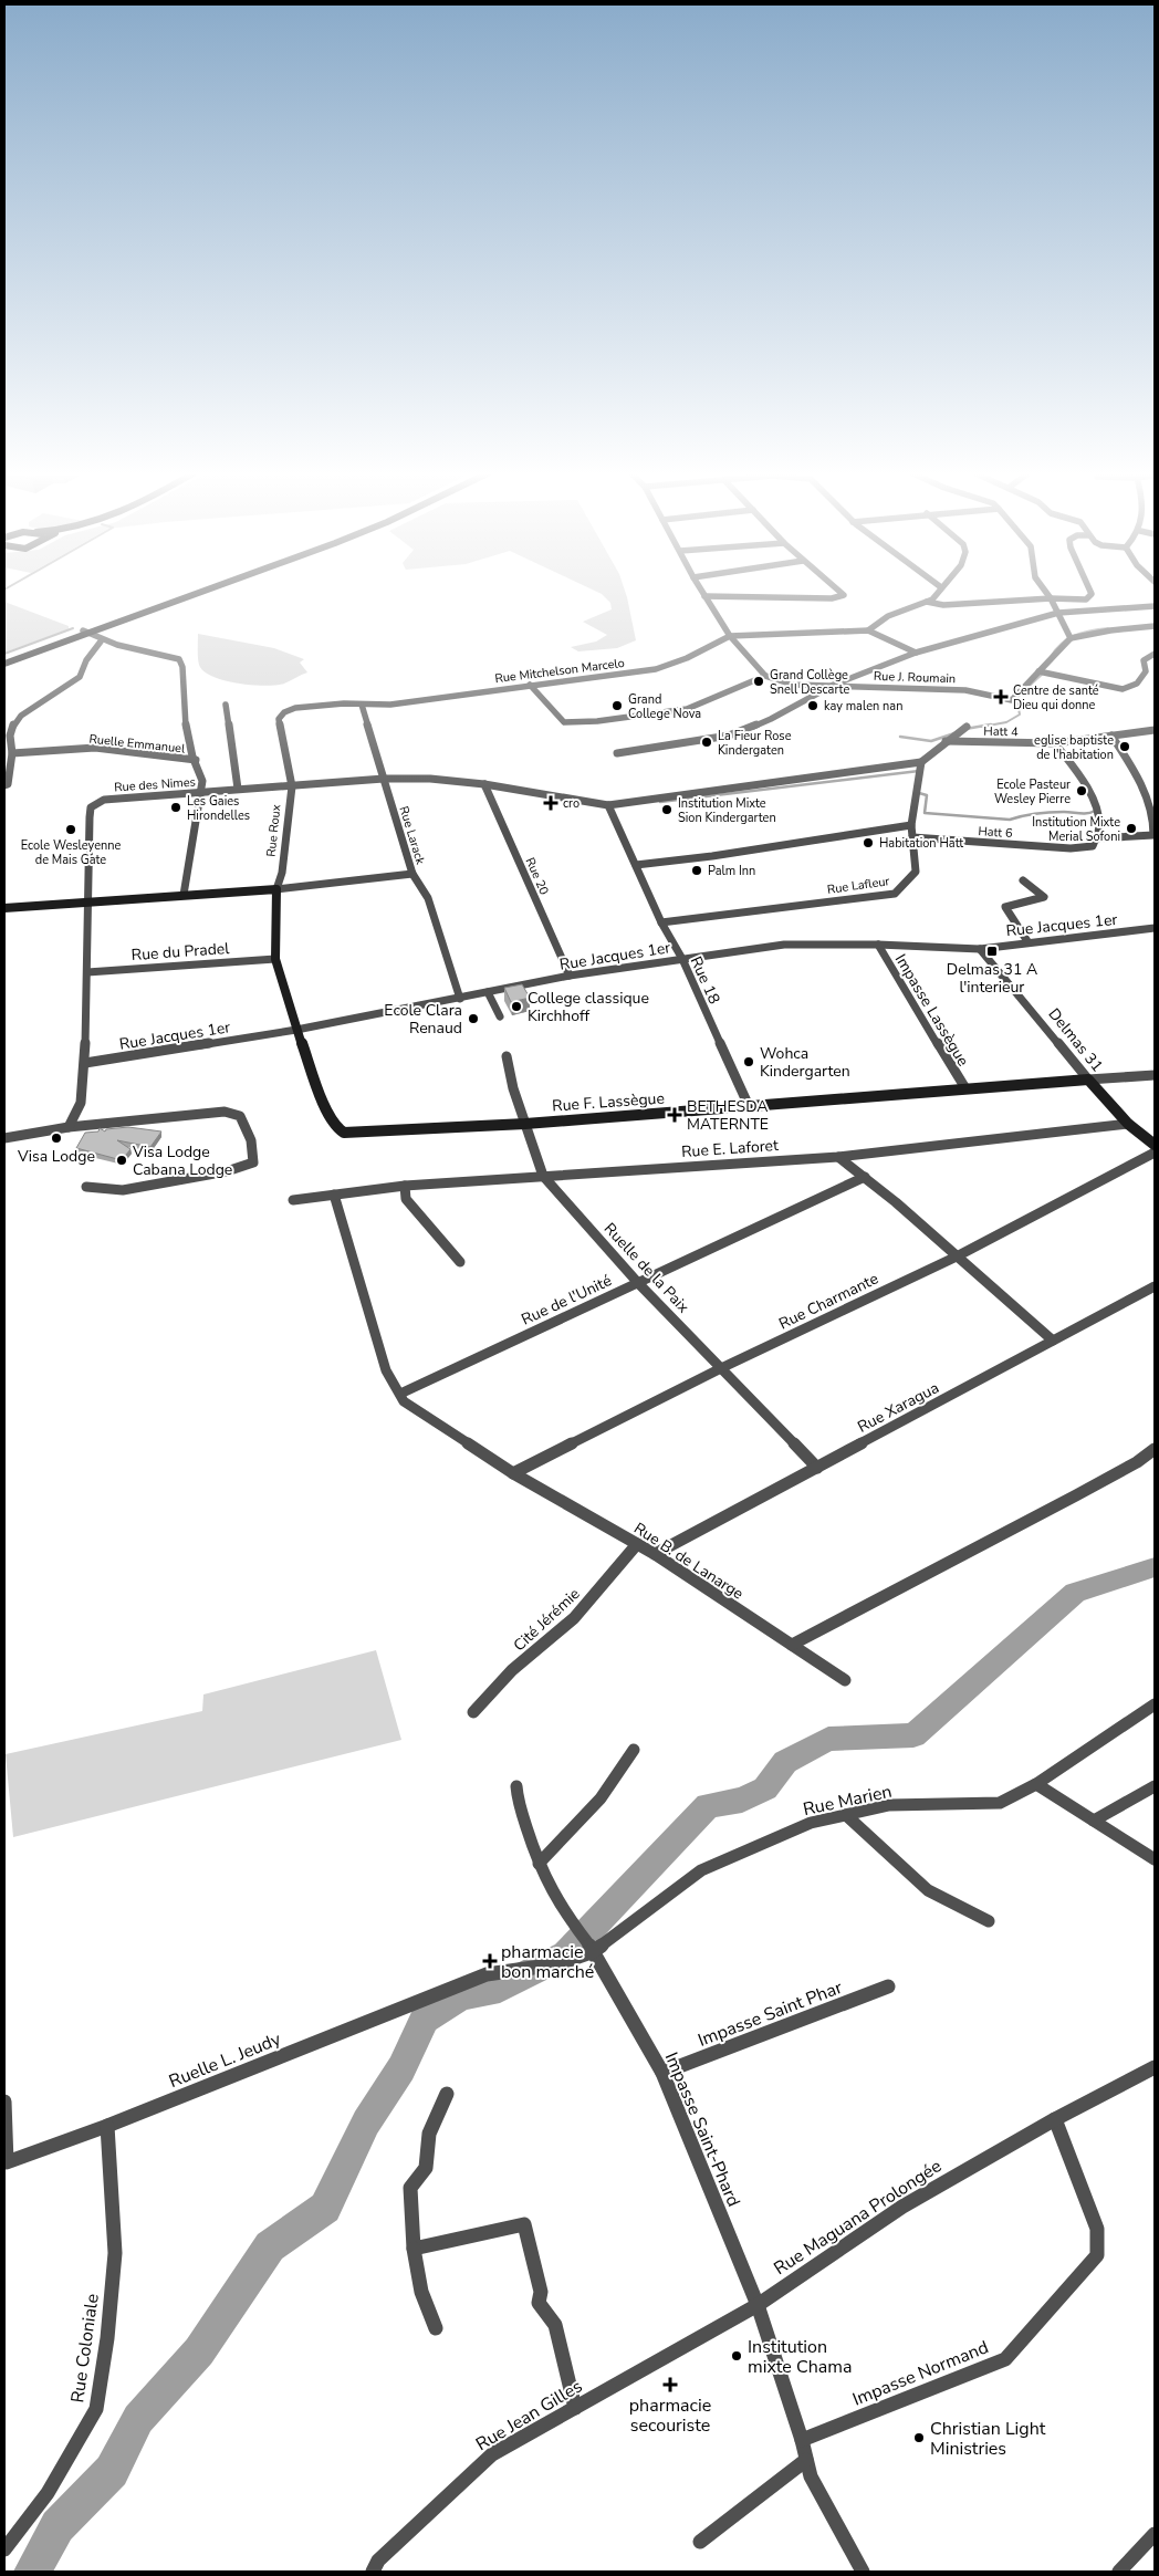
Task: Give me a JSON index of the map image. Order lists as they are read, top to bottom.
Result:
{
  "streets": {
    "main road": ["Rue Roux", "Delmas 31", "Rue F. Lassègue"],
    "street": [
      "Rue Mitchelson Marcelo",
      "Rue J. Roumain",
      "Hatt 4",
      "Ruelle Emmanuel",
      "Rue des Nimes",
      "Hatt 6",
      "Rue Larack",
      "Rue 20",
      "Rue Lafleur",
      "Rue Jacques 1er",
      "Rue du Pradel",
      "Rue 18",
      "Impasse Lassègue",
      "Rue E. Laforet",
      "Ruelle de la Paix",
      "Rue de l'Unité",
      "Rue Charmante",
      "Rue Xaragua",
      "Rue B. de Lanarge",
      "Cité Jérémie",
      "Rue Marien",
      "Impasse Saint Phar",
      "Ruelle L. Jeudy",
      "Impasse Saint-Phard",
      "Rue Maguana Prolongée",
      "Rue Coloniale",
      "Impasse Normand",
      "Rue Jean Gilles"
    ]
  },
  "crossings": [
    ["Rue Mitchelson Marcelo", "Rue Roux"],
    ["Rue Mitchelson Marcelo", "Rue Larack"],
    ["Rue des Nimes", "Rue Roux"],
    ["Rue des Nimes", "Rue Larack"],
    ["Rue des Nimes", "Rue 20"],
    ["Rue des Nimes", "Rue Lafleur"],
    ["Rue des Nimes", "Rue Jacques 1er"],
    ["Rue des Nimes", "Rue du Pradel"],
    ["Rue des Nimes", "Rue 18"],
    ["Rue Roux", "Rue Larack"],
    ["Rue Roux", "Rue Jacques 1er"],
    ["Rue Roux", "Rue du Pradel"],
    ["Rue Roux", "Rue F. Lassègue"],
    ["Hatt 6", "Rue Lafleur"],
    ["Rue Larack", "Rue Jacques 1er"],
    ["Rue 20", "Rue Jacques 1er"],
    ["Rue Lafleur", "Rue 18"],
    ["Rue Jacques 1er", "Rue 18"],
    ["Rue Jacques 1er", "Impasse Lassègue"],
    ["Rue Jacques 1er", "Delmas 31"],
    ["Rue Jacques 1er", "Rue F. Lassègue"],
    ["Rue 18", "Rue F. Lassègue"],
    ["Impasse Lassègue", "Rue F. Lassègue"],
    ["Delmas 31", "Rue F. Lassègue"],
    ["Delmas 31", "Rue E. Laforet"],
    ["Rue F. Lassègue", "Ruelle de la Paix"],
    ["Rue E. Laforet", "Ruelle de la Paix"],
    ["Rue E. Laforet", "Rue B. de Lanarge"],
    ["Ruelle de la Paix", "Rue de l'Unité"],
    ["Ruelle de la Paix", "Rue Charmante"],
    ["Ruelle de la Paix", "Rue Xaragua"],
    ["Rue de l'Unité", "Rue B. de Lanarge"],
    ["Rue Charmante", "Rue B. de Lanarge"],
    ["Rue Xaragua", "Rue B. de Lanarge"],
    ["Rue B. de Lanarge", "Cité Jérémie"],
    ["Rue Marien", "Ruelle L. Jeudy"],
    ["Rue Marien", "Impasse Saint-Phard"],
    ["Impasse Saint Phar", "Impasse Saint-Phard"],
    ["Ruelle L. Jeudy", "Rue Coloniale"],
    ["Impasse Saint-Phard", "Rue Maguana Prolongée"],
    ["Impasse Saint-Phard", "Impasse Normand"],
    ["Rue Maguana Prolongée", "Impasse Normand"],
    ["Rue Maguana Prolongée", "Rue Jean Gilles"]
  ],
  "places": {
    "other": [
      "Grand Collège Snell Descarte",
      "Grand College Nova",
      "kay malen nan",
      "La Fieur Rose Kindergaten",
      "eglise baptiste de l'habitation",
      "Ecole Pasteur Wesley Pierre",
      "Les Gaies Hirondelles",
      "Institution Mixte Sion Kindergarten",
      "Institution Mixte Merial Sofoni",
      "Ecole Wesleyenne de Mais Gate",
      "Habitation Hatt",
      "Palm Inn",
      "College classique Kirchhoff",
      "Ecole Clara Renaud",
      "Wohca Kindergarten",
      "Visa Lodge",
      "Visa Lodge Cabana Lodge",
      "Institution mixte Chama",
      "Christian Light Ministries"
    ],
    "health": [
      "Centre de santé Dieu qui donne",
      "cro",
      "BETHESDA MATERNTE",
      "pharmacie bon marché",
      "pharmacie secouriste"
    ],
    "transit": ["Delmas 31 A l'interieur"]
  }
}
